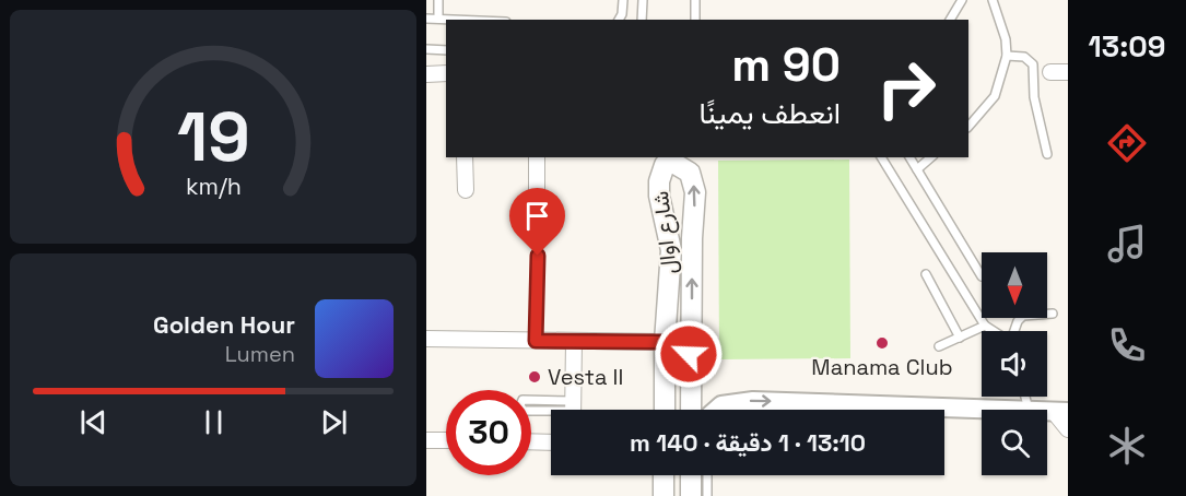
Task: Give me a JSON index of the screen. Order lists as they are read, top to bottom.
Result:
{
  "streets": {
    "main road": ["شارع اوال"]
  },
  "places": ["Manama Club", "Vesta II"],
  "north": "bottom",
  "page": {
    "tabs": "13:09",
    "turn": ["90 m", "انعطف يمينًا"],
    "song": ["Golden Hour", "Lumen"],
    "limit": "30",
    "trip": "13:10 · 1 دقيقة · 140 m",
    "gauge": ["19", "km/h"]
  }
}
